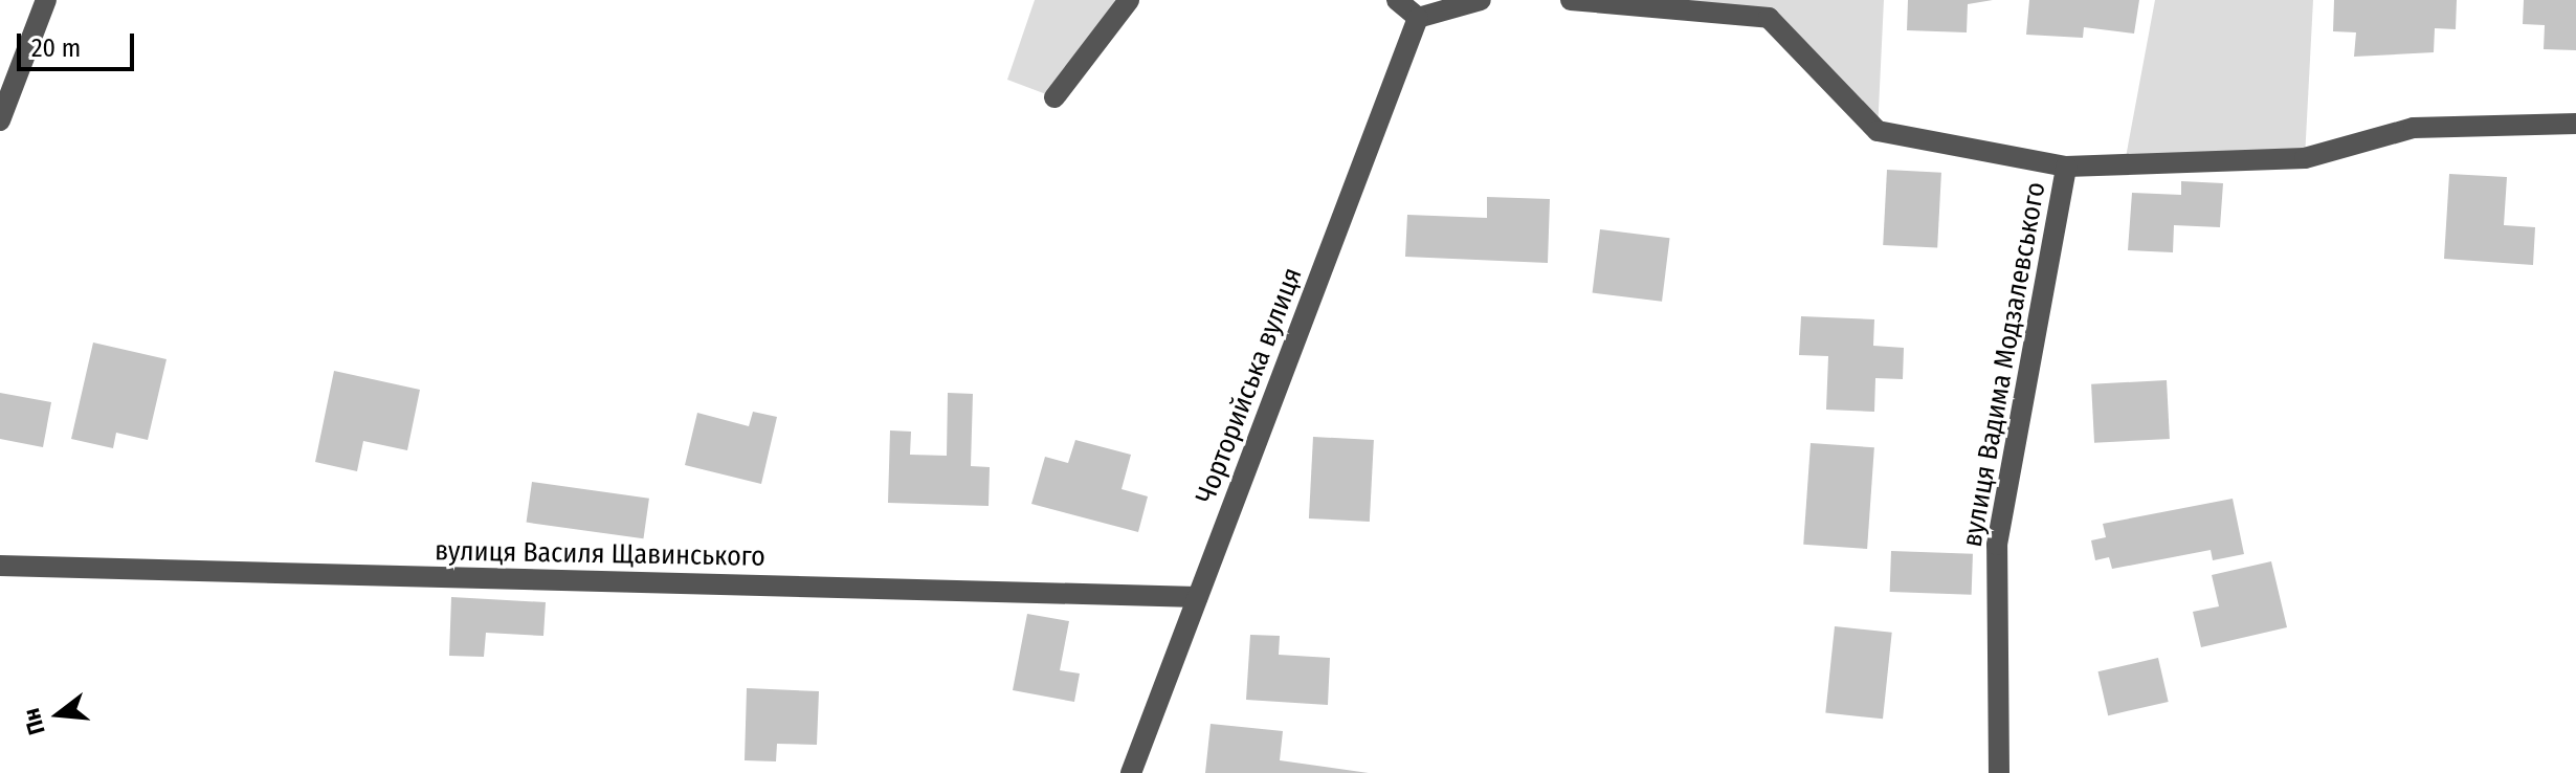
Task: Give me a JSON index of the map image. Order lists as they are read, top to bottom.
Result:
{
  "streets": {
    "street": ["вулиця Вадима Модзалевського", "Чорторийська вулиця", "вулиця Василя Щавинського"]
  },
  "crossings": [
    ["Чорторийська вулиця", "вулиця Василя Щавинського"]
  ],
  "scale_bar": "20 m",
  "north": "left"
}
